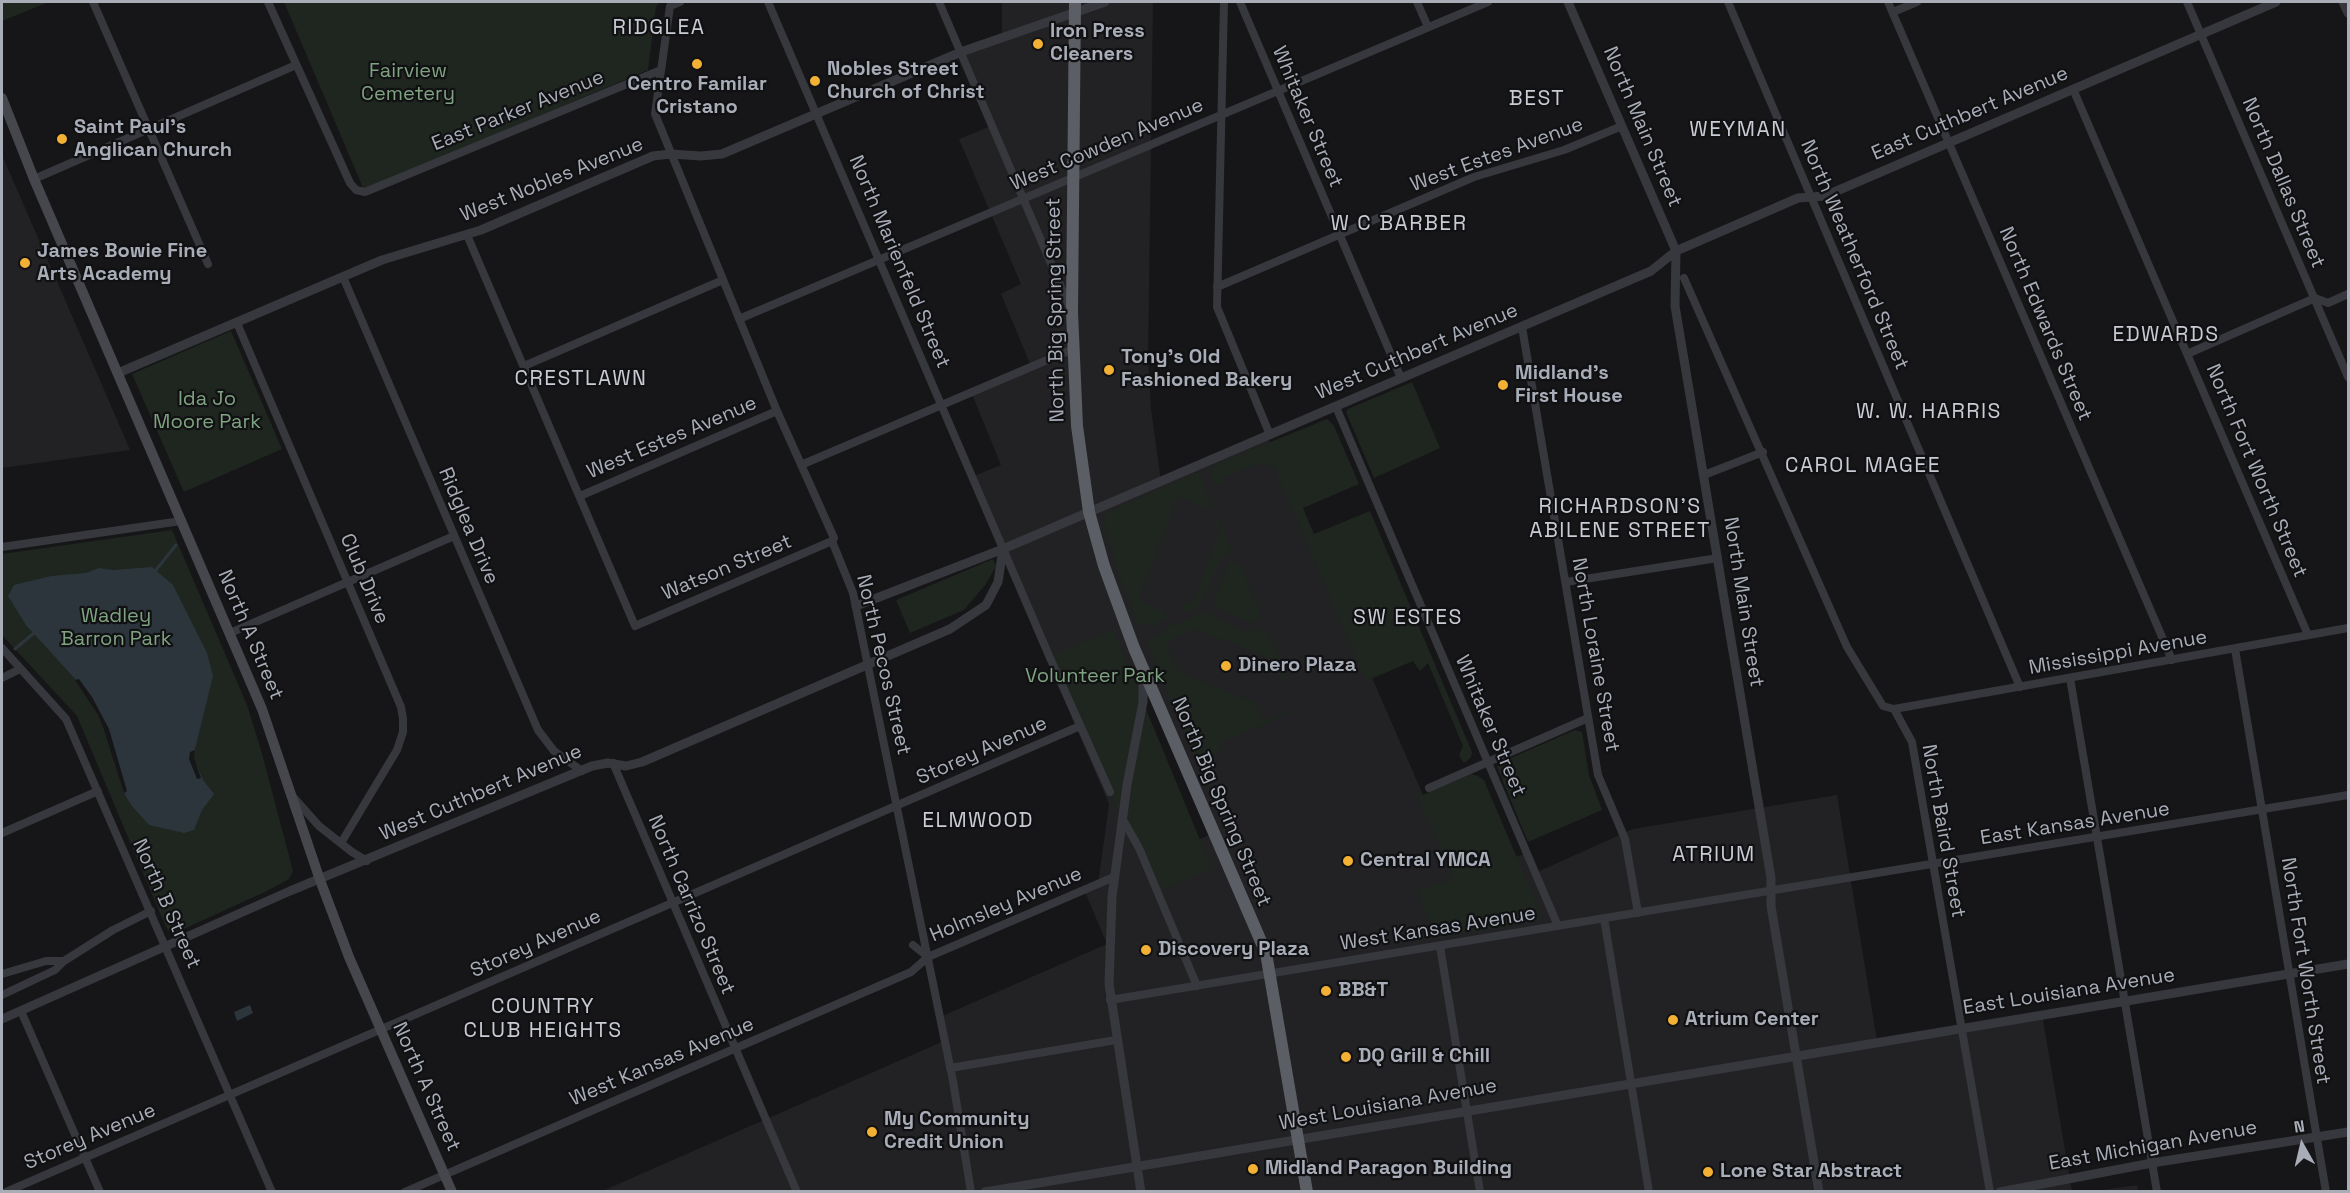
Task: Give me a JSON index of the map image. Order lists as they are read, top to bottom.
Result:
{
  "streets": {
    "highway": ["North Big Spring Street"],
    "main road": ["North A Street"],
    "street": [
      "East Parker Avenue",
      "East Cuthbert Avenue",
      "Whitaker Street",
      "North Main Street",
      "West Cowden Avenue",
      "West Estes Avenue",
      "West Nobles Avenue",
      "North Dallas Street",
      "North Weatherford Street",
      "North Marienfeld Street",
      "North Edwards Street",
      "West Cuthbert Avenue",
      "North Fort Worth Street",
      "Ridglea Drive",
      "Watson Street",
      "Club Drive",
      "Mississippi Avenue",
      "North Loraine Street",
      "North Pecos Street",
      "Storey Avenue",
      "East Kansas Avenue",
      "North Baird Street",
      "North B Street",
      "North Carrizo Street",
      "Holmsley Avenue",
      "West Kansas Avenue",
      "East Louisiana Avenue",
      "West Louisiana Avenue",
      "East Michigan Avenue"
    ]
  },
  "crossings": [
    ["East Parker Avenue", "North Pecos Street"],
    ["East Cuthbert Avenue", "North Main Street"],
    ["East Cuthbert Avenue", "North Dallas Street"],
    ["East Cuthbert Avenue", "North Weatherford Street"],
    ["East Cuthbert Avenue", "North Edwards Street"],
    ["East Cuthbert Avenue", "West Cuthbert Avenue"],
    ["East Cuthbert Avenue", "North Fort Worth Street"],
    ["Whitaker Street", "West Cowden Avenue"],
    ["Whitaker Street", "West Estes Avenue"],
    ["Whitaker Street", "West Cuthbert Avenue"],
    ["Whitaker Street", "West Kansas Avenue"],
    ["North Main Street", "West Estes Avenue"],
    ["North Main Street", "West Cuthbert Avenue"],
    ["North Main Street", "East Kansas Avenue"],
    ["North Main Street", "West Kansas Avenue"],
    ["North Main Street", "East Louisiana Avenue"],
    ["North Main Street", "West Louisiana Avenue"],
    ["West Cowden Avenue", "North Marienfeld Street"],
    ["West Cowden Avenue", "North Big Spring Street"],
    ["West Cowden Avenue", "North Pecos Street"],
    ["West Estes Avenue", "Watson Street"],
    ["West Estes Avenue", "North Pecos Street"],
    ["West Nobles Avenue", "North Marienfeld Street"],
    ["West Nobles Avenue", "North Big Spring Street"],
    ["West Nobles Avenue", "Ridglea Drive"],
    ["West Nobles Avenue", "Club Drive"],
    ["West Nobles Avenue", "North A Street"],
    ["West Nobles Avenue", "North Pecos Street"],
    ["North Weatherford Street", "Mississippi Avenue"],
    ["North Marienfeld Street", "West Cuthbert Avenue"],
    ["North Marienfeld Street", "Storey Avenue"],
    ["North Big Spring Street", "West Cuthbert Avenue"],
    ["North Big Spring Street", "West Kansas Avenue"],
    ["North Big Spring Street", "West Louisiana Avenue"],
    ["North Edwards Street", "Mississippi Avenue"],
    ["West Cuthbert Avenue", "Ridglea Drive"],
    ["West Cuthbert Avenue", "North A Street"],
    ["West Cuthbert Avenue", "North Loraine Street"],
    ["West Cuthbert Avenue", "North Pecos Street"],
    ["West Cuthbert Avenue", "North B Street"],
    ["West Cuthbert Avenue", "North Carrizo Street"],
    ["North Fort Worth Street", "Mississippi Avenue"],
    ["North Fort Worth Street", "East Kansas Avenue"],
    ["North Fort Worth Street", "East Louisiana Avenue"],
    ["North Fort Worth Street", "East Michigan Avenue"],
    ["Watson Street", "North Pecos Street"],
    ["North A Street", "Storey Avenue"],
    ["North A Street", "West Kansas Avenue"],
    ["Mississippi Avenue", "North Baird Street"],
    ["North Loraine Street", "West Kansas Avenue"],
    ["North Pecos Street", "Storey Avenue"],
    ["North Pecos Street", "Holmsley Avenue"],
    ["North Pecos Street", "West Kansas Avenue"],
    ["Storey Avenue", "North B Street"],
    ["Storey Avenue", "North Carrizo Street"],
    ["East Kansas Avenue", "North Baird Street"],
    ["East Kansas Avenue", "West Kansas Avenue"],
    ["North Baird Street", "East Louisiana Avenue"],
    ["North Carrizo Street", "West Kansas Avenue"],
    ["Holmsley Avenue", "West Kansas Avenue"],
    ["East Louisiana Avenue", "West Louisiana Avenue"]
  ],
  "districts": [
    "RIDGLEA",
    "BEST",
    "WEYMAN",
    "W C BARBER",
    "EDWARDS",
    "CRESTLAWN",
    "W. W. HARRIS",
    "CAROL MAGEE",
    "RICHARDSON'S ABILENE STREET",
    "SW ESTES",
    "ELMWOOD",
    "ATRIUM",
    "COUNTRY CLUB HEIGHTS"
  ],
  "parks": [
    "Fairview Cemetery",
    "Ida Jo Moore Park",
    "Wadley Barron Park",
    "Volunteer Park"
  ],
  "places": [
    "Iron Press Cleaners",
    "Centro Familar Cristano",
    "Nobles Street Church of Christ",
    "Saint Paul's Anglican Church",
    "James Bowie Fine Arts Academy",
    "Tony's Old Fashioned Bakery",
    "Midland's First House",
    "Dinero Plaza",
    "Central YMCA",
    "Discovery Plaza",
    "BB&T",
    "Atrium Center",
    "DQ Grill & Chill",
    "My Community Credit Union",
    "Midland Paragon Building",
    "Lone Star Abstract"
  ],
  "north": "top"
}
